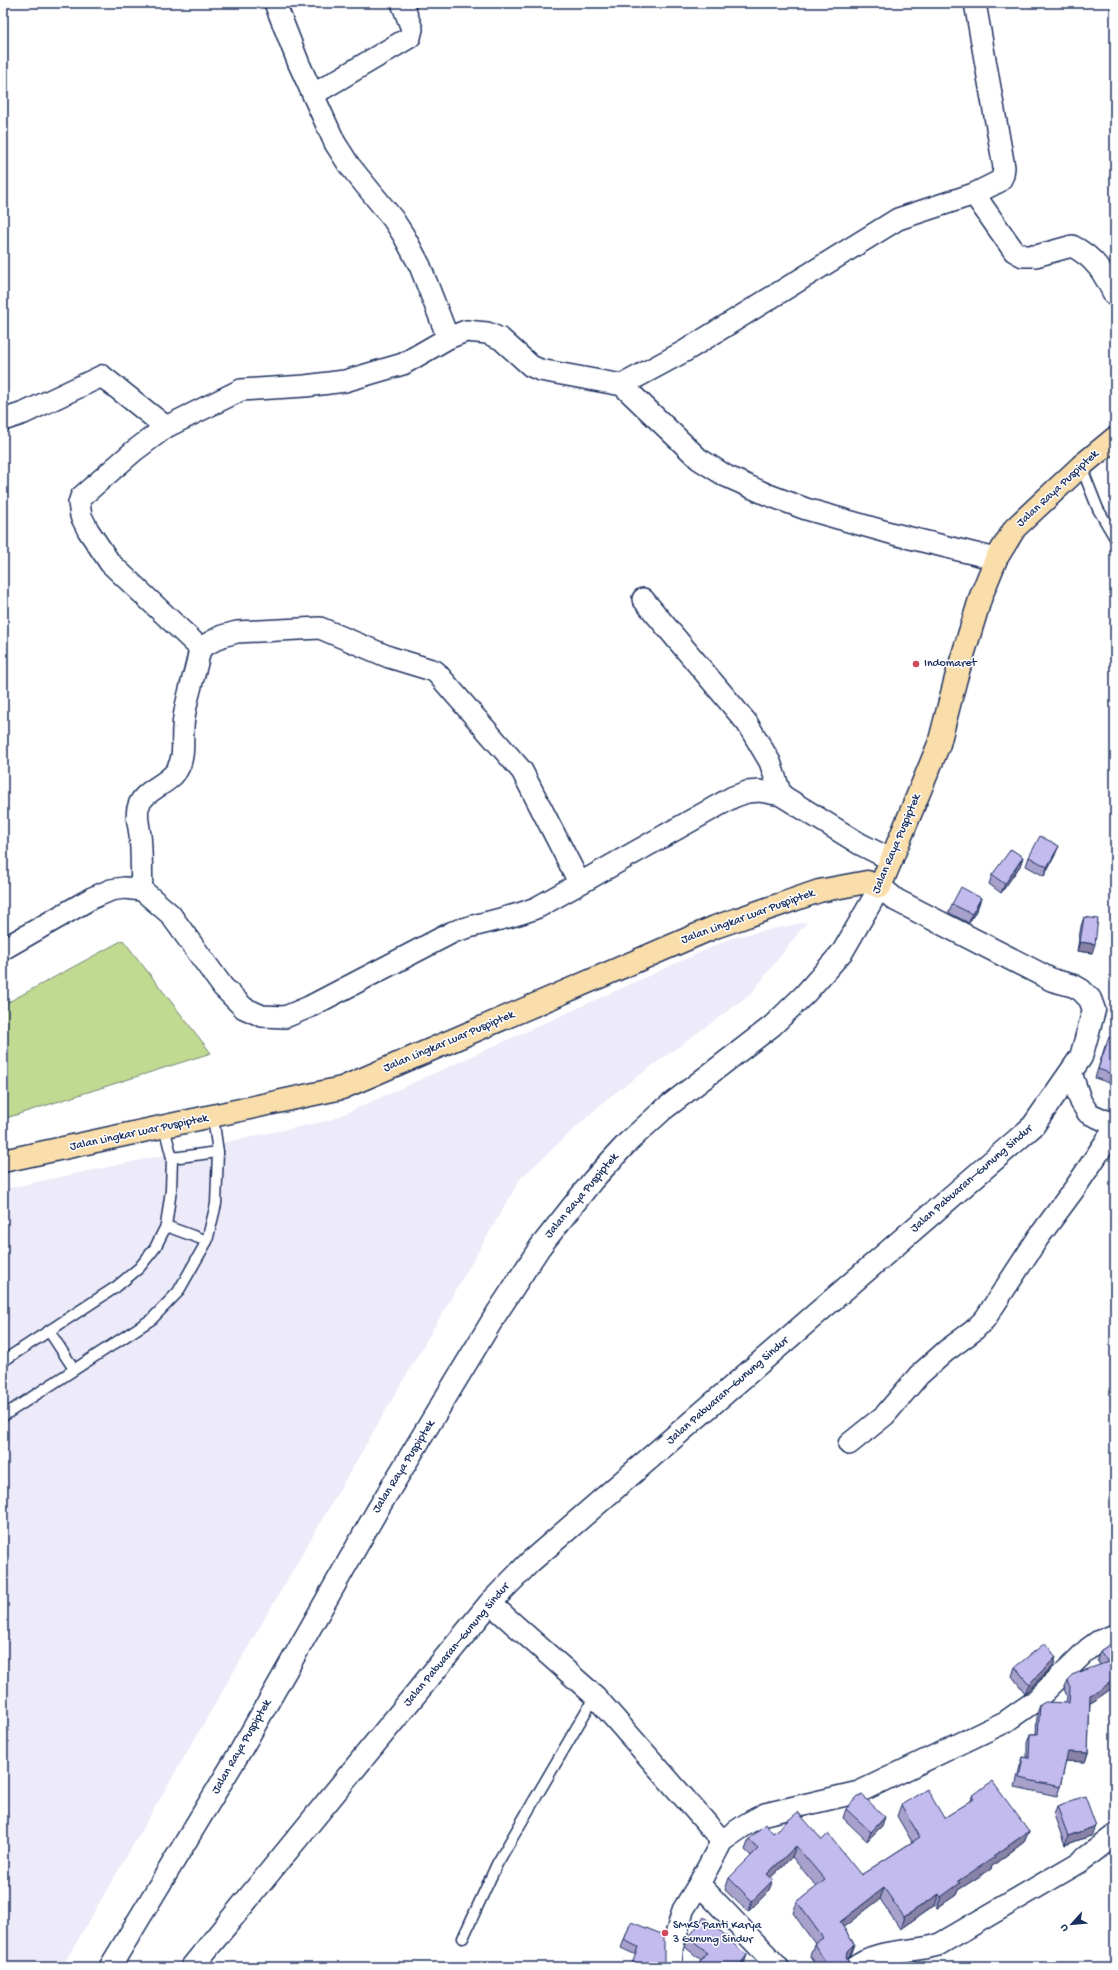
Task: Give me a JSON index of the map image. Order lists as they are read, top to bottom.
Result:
{
  "streets": {
    "main road": ["Jalan Raya Puspiptek", "Jalan Lingkar Luar Puspiptek"],
    "street": ["Jalan Pabuaran–Gunung Sindur"]
  },
  "crossings": [
    ["Jalan Raya Puspiptek", "Jalan Lingkar Luar Puspiptek"],
    ["Jalan Raya Puspiptek", "Jalan Pabuaran–Gunung Sindur"],
    ["Jalan Lingkar Luar Puspiptek", "Jalan Pabuaran–Gunung Sindur"]
  ],
  "places": ["Indomaret", "SMKS Panti Karya 3 Gunung Sindur"],
  "north": "bottom left"
}
